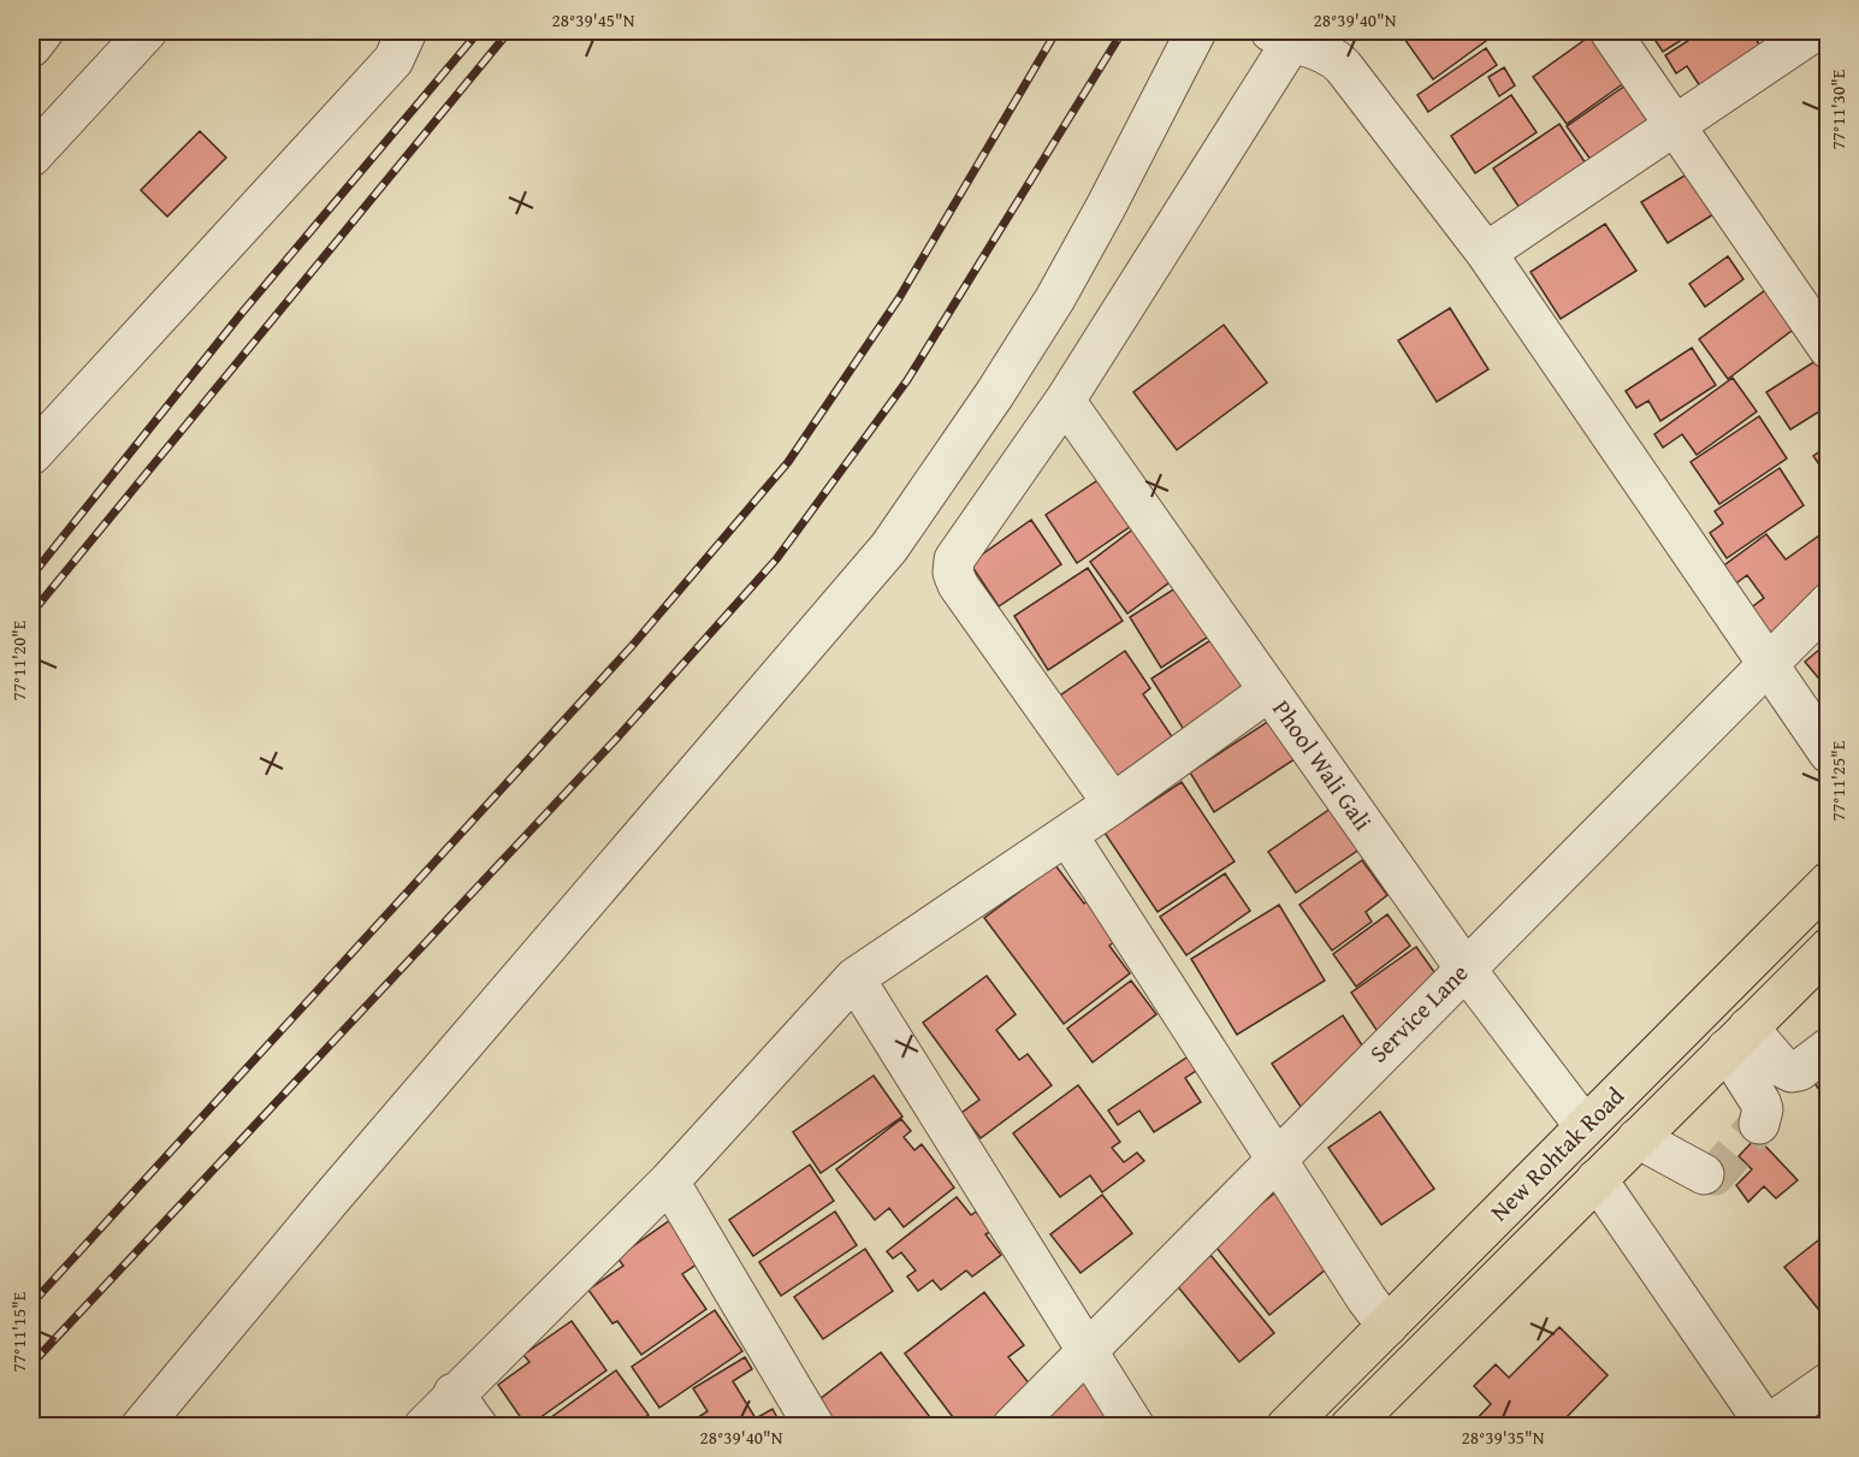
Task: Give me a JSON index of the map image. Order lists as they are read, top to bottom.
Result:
{
  "streets": {
    "main road": ["New Rohtak Road"],
    "street": ["Phool Wali Gali", "Service Lane"]
  },
  "crossings": [
    ["Phool Wali Gali", "Service Lane"],
    ["Phool Wali Gali", "New Rohtak Road"]
  ],
  "coordinates": [
    "28°39'45\"N",
    "28°39'40\"N",
    "77°11'30\"E",
    "77°11'20\"E",
    "77°11'25\"E",
    "77°11'15\"E",
    "28°39'35\"N"
  ]
}
